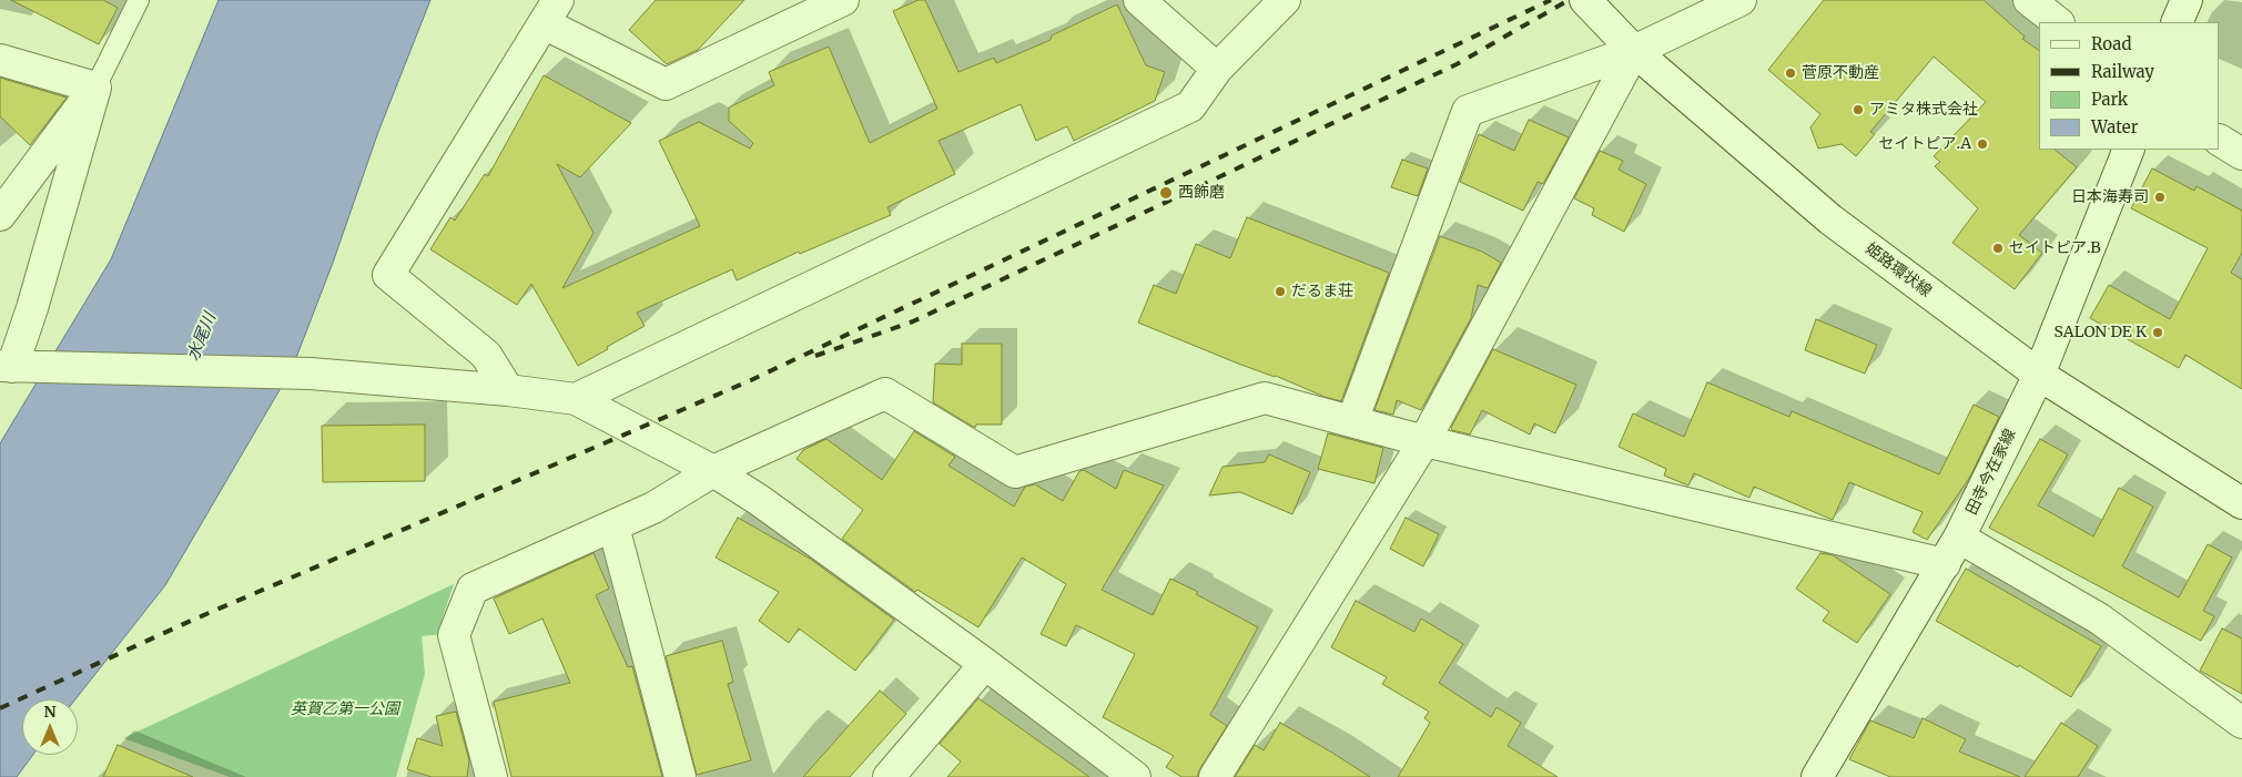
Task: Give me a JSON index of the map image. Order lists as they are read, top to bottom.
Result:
{
  "streets": {
    "street": ["姫路環状線", "田寺今在家線"]
  },
  "crossings": [
    ["姫路環状線", "田寺今在家線"]
  ],
  "water": ["水尾川"],
  "parks": ["英賀乙第一公園"],
  "places": [
    "菅原不動産",
    "アミタ株式会社",
    "セイトピア.A",
    "西飾磨",
    "日本海寿司",
    "セイトピア.B",
    "だるま荘",
    "SALON DE K"
  ],
  "legend": [
    "Road",
    "Railway",
    "Park",
    "Water"
  ],
  "north": "top"
}
